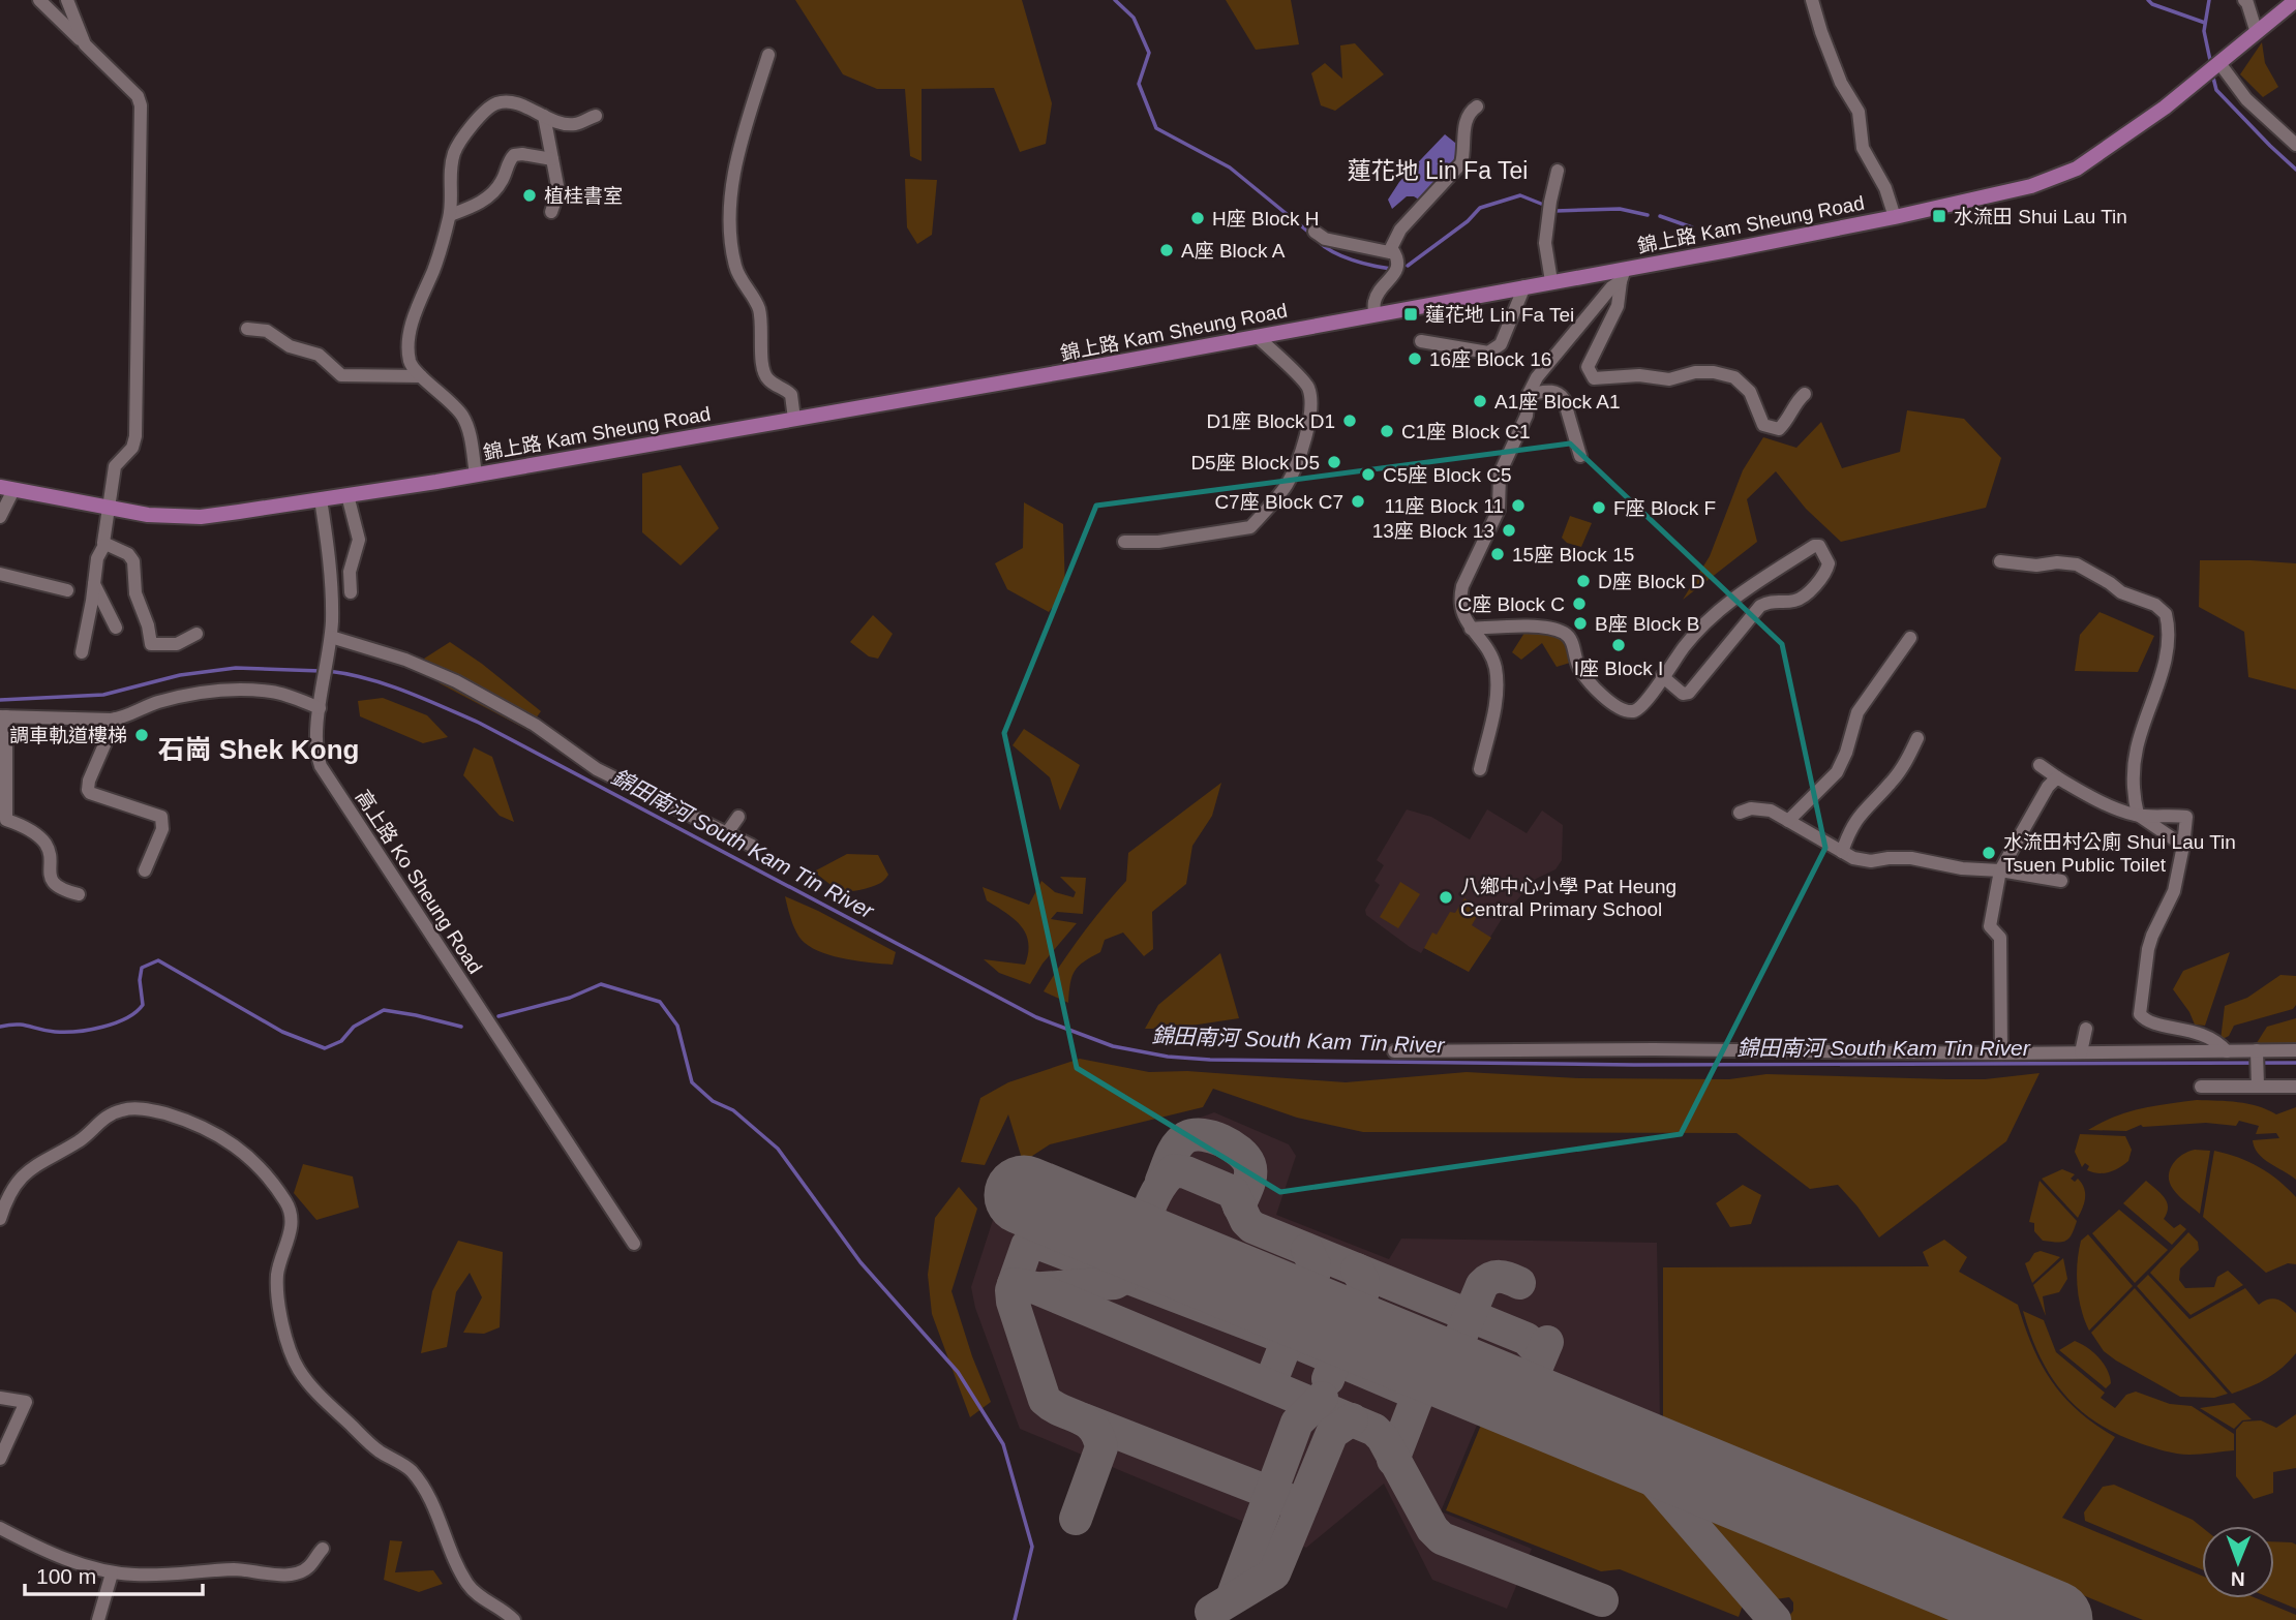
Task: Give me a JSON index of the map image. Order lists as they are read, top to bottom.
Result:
{
  "streets": {
    "main road": ["錦上路 Kam Sheung Road"],
    "street": ["高上路 Ko Sheung Road"]
  },
  "crossings": [
    ["錦上路 Kam Sheung Road", "高上路 Ko Sheung Road"]
  ],
  "districts": ["蓮花地 Lin Fa Tei", "石崗 Shek Kong"],
  "water": ["錦田南河 South Kam Tin River"],
  "places": {
    "other": [
      "植桂書室",
      "H座 Block H",
      "A座 Block A",
      "16座 Block 16",
      "A1座 Block A1",
      "D1座 Block D1",
      "C1座 Block C1",
      "D5座 Block D5",
      "C5座 Block C5",
      "C7座 Block C7",
      "11座 Block 11",
      "F座 Block F",
      "13座 Block 13",
      "15座 Block 15",
      "D座 Block D",
      "C座 Block C",
      "B座 Block B",
      "I座 Block I",
      "調車軌道樓梯",
      "水流田村公廁 Shui Lau Tin Tsuen Public Toilet",
      "八鄉中心小學 Pat Heung Central Primary School"
    ],
    "transit": ["水流田 Shui Lau Tin", "蓮花地 Lin Fa Tei"]
  },
  "scale_bar": "100 m",
  "north": "bottom"
}
